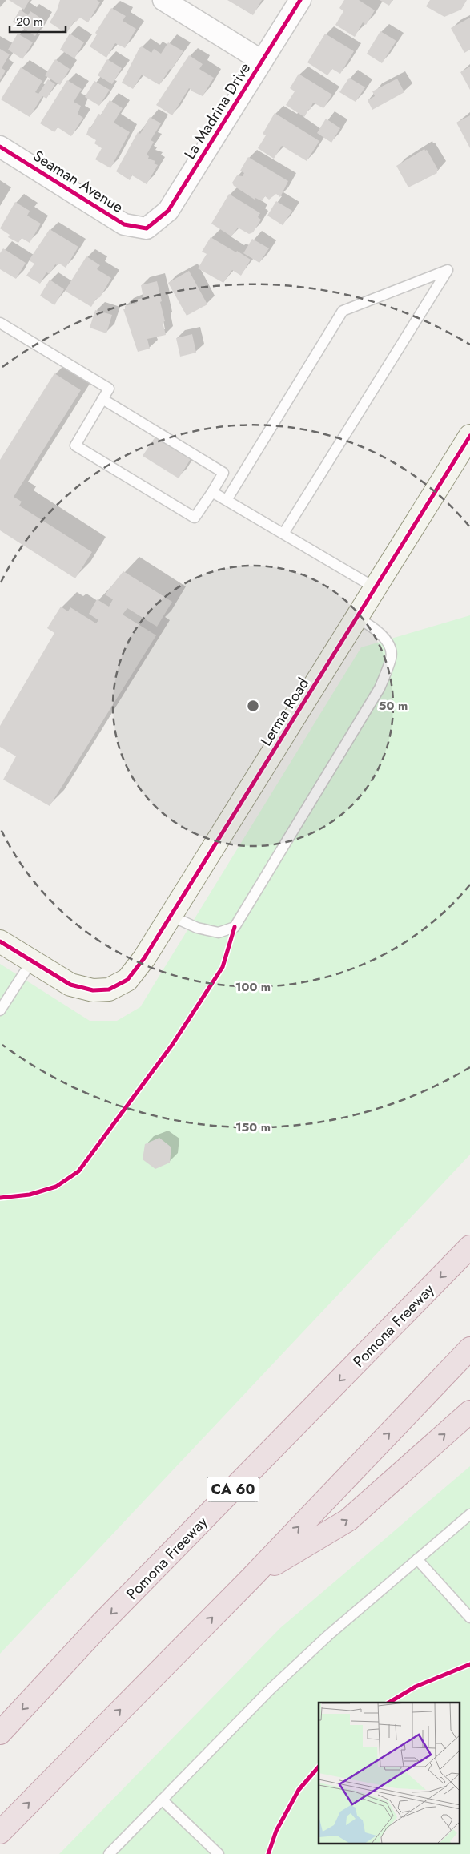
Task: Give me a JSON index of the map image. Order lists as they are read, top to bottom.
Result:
{
  "streets": {
    "highway": ["Pomona Freeway", "CA 60"],
    "street": ["La Madrina Drive", "Seaman Avenue", "Lerma Road"]
  },
  "crossings": [
    ["La Madrina Drive", "Seaman Avenue"]
  ],
  "scale_bar": "20 m",
  "rings": ["50 m", "100 m", "150 m"]
}
